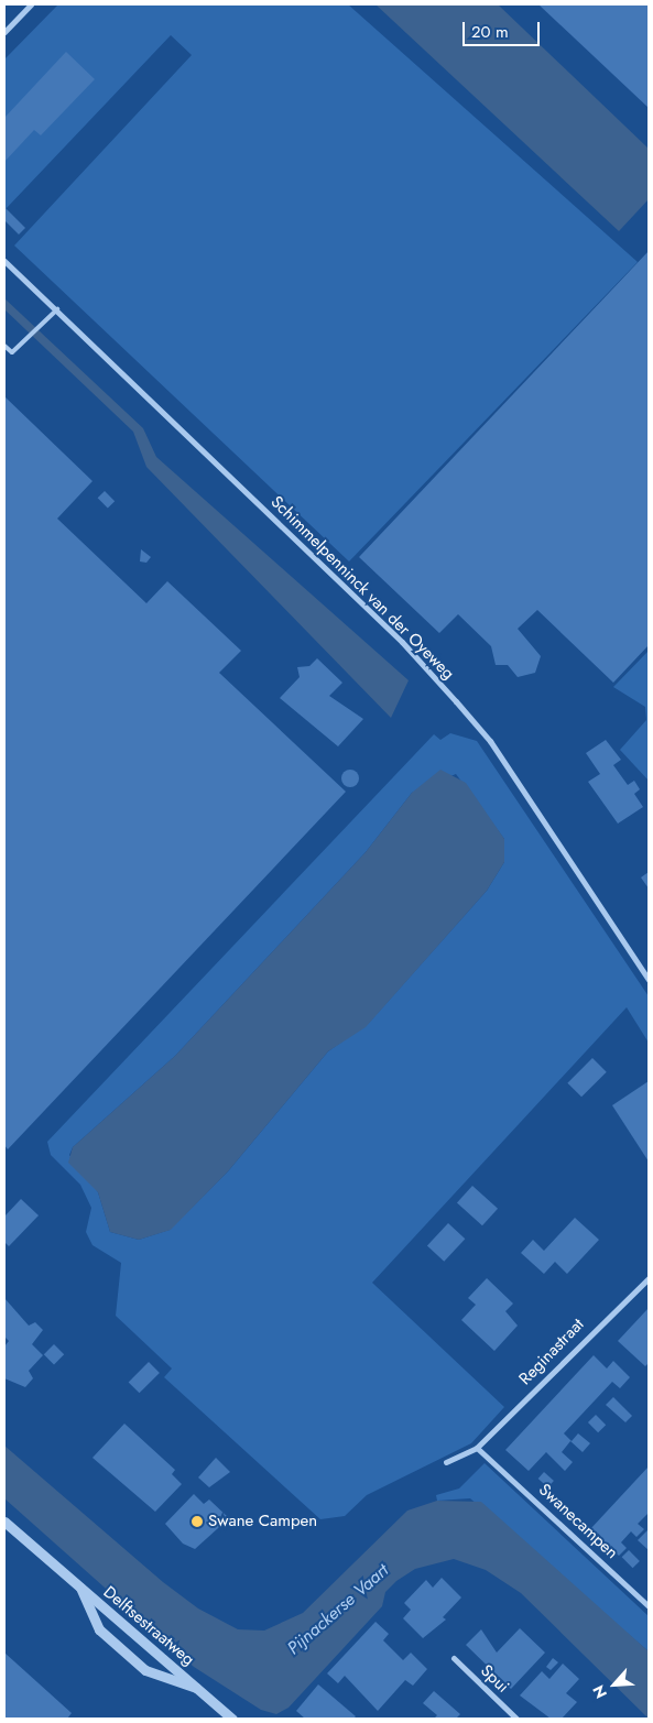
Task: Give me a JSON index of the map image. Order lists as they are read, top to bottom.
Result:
{
  "streets": {
    "street": [
      "Schimmelpenninck van der Oyeweg",
      "Reginastraat",
      "Swanecampen",
      "Delftsestraatweg",
      "Spui"
    ]
  },
  "crossings": [
    ["Reginastraat", "Swanecampen"]
  ],
  "water": ["Pijnackerse Vaart"],
  "places": ["Swane Campen"],
  "scale_bar": "20 m",
  "north": "bottom left"
}
